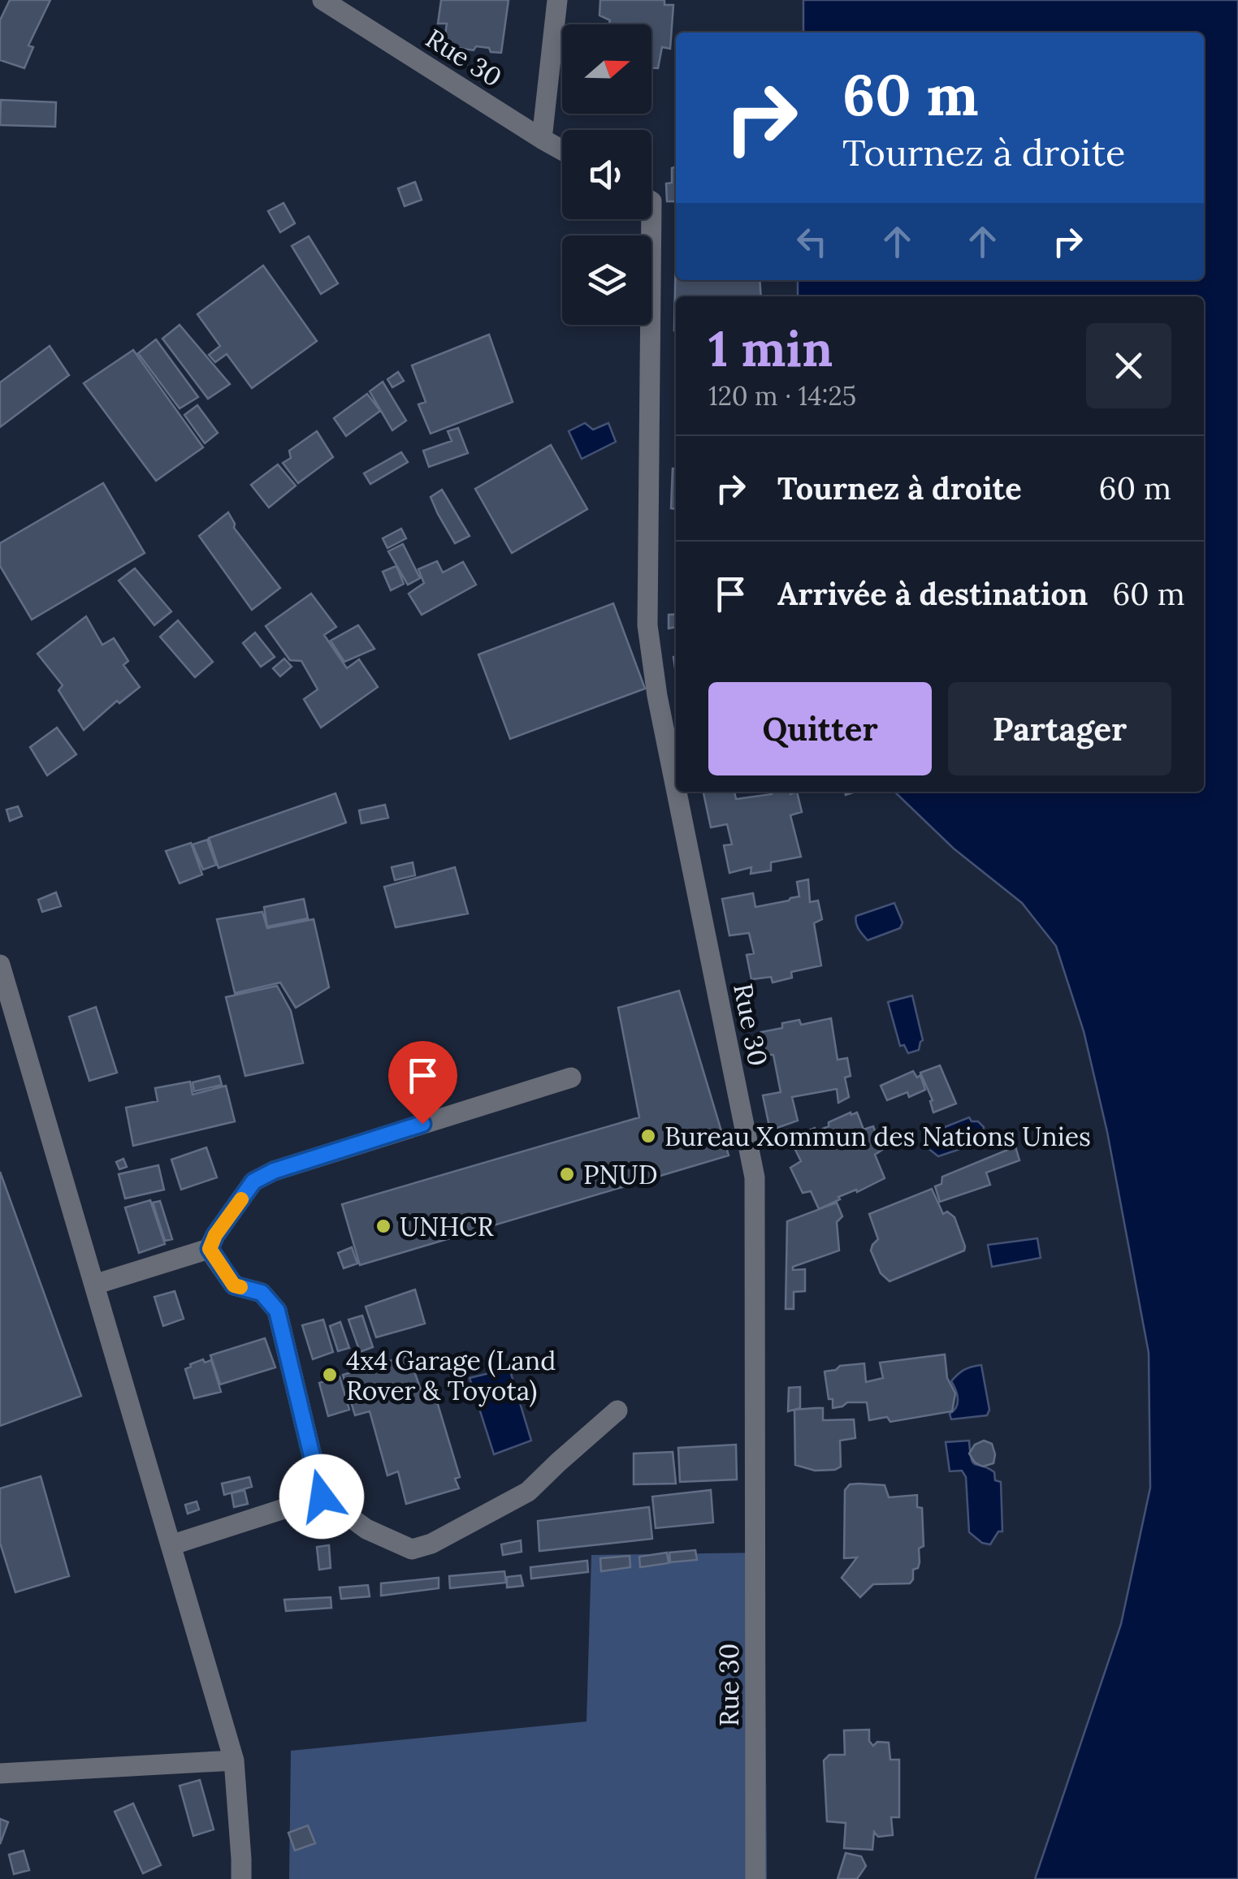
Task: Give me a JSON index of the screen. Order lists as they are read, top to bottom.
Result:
{
  "streets": {
    "street": ["Rue 30"]
  },
  "places": [
    "Bureau Xommun des Nations Unies",
    "PNUD",
    "UNHCR",
    "4x4 Garage (Land Rover & Toyota)"
  ],
  "north": "right",
  "page": {
    "turn": ["60 m", "Tournez à droite"],
    "heading": ["1 min", "120 m · 14:25"],
    "list": [
      {
        "name": "Tournez à droite",
        "value": "60 m"
      },
      {
        "name": "Arrivée à destination",
        "value": "60 m"
      }
    ],
    "buttons": ["Quitter", "Partager"]
  }
}
